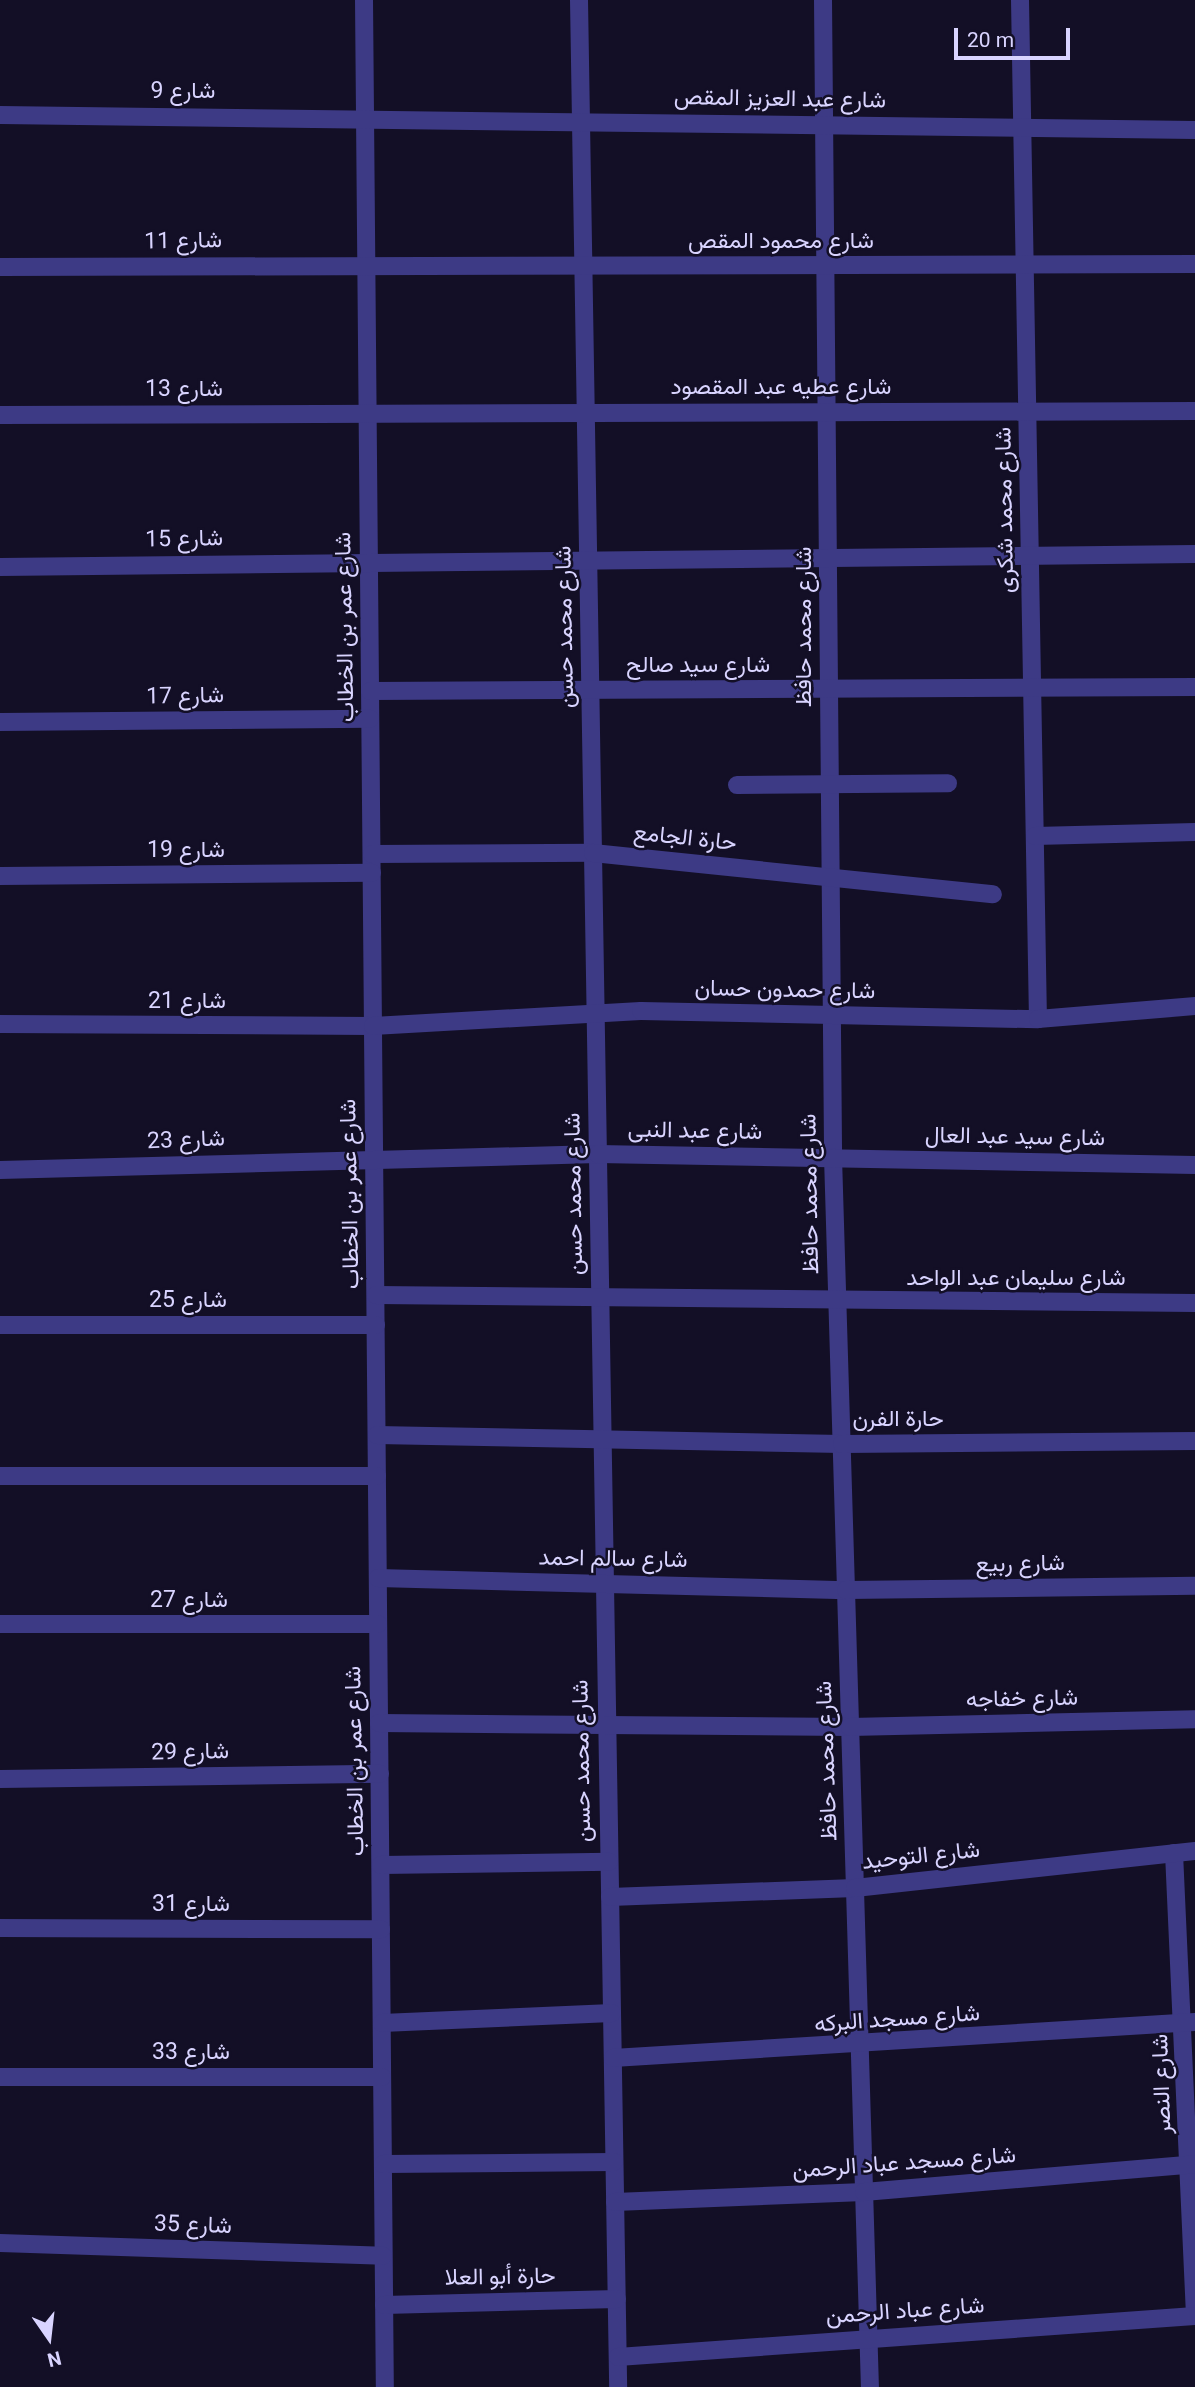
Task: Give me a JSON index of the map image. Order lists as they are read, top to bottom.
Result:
{
  "streets": {
    "street": [
      "شارع 9",
      "شارع عبد العزيز المقص",
      "شارع 11",
      "شارع محمود المقص",
      "شارع عطيه عبد المقصود",
      "شارع 13",
      "شارع محمد شكرى",
      "شارع 15",
      "شارع عمر بن الخطاب",
      "شارع محمد حسن",
      "شارع محمد حافظ",
      "شارع سيد صالح",
      "شارع 17",
      "حارة الجامع",
      "شارع 19",
      "شارع حمدون حسان",
      "شارع 21",
      "شارع عبد النبى",
      "شارع سيد عبد العال",
      "شارع 23",
      "شارع سليمان عبد الواحد",
      "شارع 25",
      "حارة الفرن",
      "شارع سالم احمد",
      "شارع ربيع",
      "شارع 27",
      "شارع خفاجه",
      "شارع 29",
      "شارع التوحيد",
      "شارع 31",
      "شارع مسجد البركه",
      "شارع 33",
      "شارع النصر",
      "شارع مسجد عباد الرحمن",
      "شارع 35",
      "حارة أبو العلا",
      "شارع عباد الرحمن"
    ]
  },
  "crossings": [
    ["شارع 9", "شارع عبد العزيز المقص"],
    ["شارع 9", "شارع عمر بن الخطاب"],
    ["شارع عبد العزيز المقص", "شارع محمد شكرى"],
    ["شارع عبد العزيز المقص", "شارع عمر بن الخطاب"],
    ["شارع عبد العزيز المقص", "شارع محمد حسن"],
    ["شارع عبد العزيز المقص", "شارع محمد حافظ"],
    ["شارع 11", "شارع محمود المقص"],
    ["شارع 11", "شارع عمر بن الخطاب"],
    ["شارع محمود المقص", "شارع محمد شكرى"],
    ["شارع محمود المقص", "شارع عمر بن الخطاب"],
    ["شارع محمود المقص", "شارع محمد حسن"],
    ["شارع محمود المقص", "شارع محمد حافظ"],
    ["شارع عطيه عبد المقصود", "شارع 13"],
    ["شارع عطيه عبد المقصود", "شارع محمد شكرى"],
    ["شارع عطيه عبد المقصود", "شارع عمر بن الخطاب"],
    ["شارع عطيه عبد المقصود", "شارع محمد حسن"],
    ["شارع عطيه عبد المقصود", "شارع محمد حافظ"],
    ["شارع 13", "شارع عمر بن الخطاب"],
    ["شارع محمد شكرى", "شارع 15"],
    ["شارع محمد شكرى", "شارع سيد صالح"],
    ["شارع محمد شكرى", "شارع حمدون حسان"],
    ["شارع 15", "شارع عمر بن الخطاب"],
    ["شارع 15", "شارع محمد حسن"],
    ["شارع 15", "شارع محمد حافظ"],
    ["شارع عمر بن الخطاب", "شارع سيد صالح"],
    ["شارع عمر بن الخطاب", "شارع 17"],
    ["شارع عمر بن الخطاب", "حارة الجامع"],
    ["شارع عمر بن الخطاب", "شارع 19"],
    ["شارع عمر بن الخطاب", "شارع حمدون حسان"],
    ["شارع عمر بن الخطاب", "شارع 21"],
    ["شارع عمر بن الخطاب", "شارع عبد النبى"],
    ["شارع عمر بن الخطاب", "شارع 23"],
    ["شارع عمر بن الخطاب", "شارع سليمان عبد الواحد"],
    ["شارع عمر بن الخطاب", "شارع 25"],
    ["شارع عمر بن الخطاب", "حارة الفرن"],
    ["شارع عمر بن الخطاب", "شارع سالم احمد"],
    ["شارع عمر بن الخطاب", "شارع 27"],
    ["شارع عمر بن الخطاب", "شارع خفاجه"],
    ["شارع عمر بن الخطاب", "شارع 29"],
    ["شارع عمر بن الخطاب", "شارع 31"],
    ["شارع عمر بن الخطاب", "شارع 33"],
    ["شارع عمر بن الخطاب", "شارع 35"],
    ["شارع عمر بن الخطاب", "حارة أبو العلا"],
    ["شارع محمد حسن", "شارع سيد صالح"],
    ["شارع محمد حسن", "حارة الجامع"],
    ["شارع محمد حسن", "شارع حمدون حسان"],
    ["شارع محمد حسن", "شارع عبد النبى"],
    ["شارع محمد حسن", "شارع سليمان عبد الواحد"],
    ["شارع محمد حسن", "حارة الفرن"],
    ["شارع محمد حسن", "شارع سالم احمد"],
    ["شارع محمد حسن", "شارع خفاجه"],
    ["شارع محمد حسن", "شارع التوحيد"],
    ["شارع محمد حسن", "شارع مسجد البركه"],
    ["شارع محمد حسن", "شارع مسجد عباد الرحمن"],
    ["شارع محمد حسن", "حارة أبو العلا"],
    ["شارع محمد حسن", "شارع عباد الرحمن"],
    ["شارع محمد حافظ", "شارع سيد صالح"],
    ["شارع محمد حافظ", "حارة الجامع"],
    ["شارع محمد حافظ", "شارع حمدون حسان"],
    ["شارع محمد حافظ", "شارع عبد النبى"],
    ["شارع محمد حافظ", "شارع سيد عبد العال"],
    ["شارع محمد حافظ", "شارع سليمان عبد الواحد"],
    ["شارع محمد حافظ", "حارة الفرن"],
    ["شارع محمد حافظ", "شارع سالم احمد"],
    ["شارع محمد حافظ", "شارع ربيع"],
    ["شارع محمد حافظ", "شارع خفاجه"],
    ["شارع محمد حافظ", "شارع التوحيد"],
    ["شارع محمد حافظ", "شارع مسجد البركه"],
    ["شارع محمد حافظ", "شارع مسجد عباد الرحمن"],
    ["شارع محمد حافظ", "شارع عباد الرحمن"],
    ["شارع حمدون حسان", "شارع 21"],
    ["شارع عبد النبى", "شارع سيد عبد العال"],
    ["شارع عبد النبى", "شارع 23"],
    ["شارع سالم احمد", "شارع ربيع"],
    ["شارع التوحيد", "شارع النصر"],
    ["شارع مسجد البركه", "شارع النصر"],
    ["شارع النصر", "شارع مسجد عباد الرحمن"],
    ["شارع النصر", "شارع عباد الرحمن"]
  ],
  "scale_bar": "20 m",
  "north": "bottom"
}
